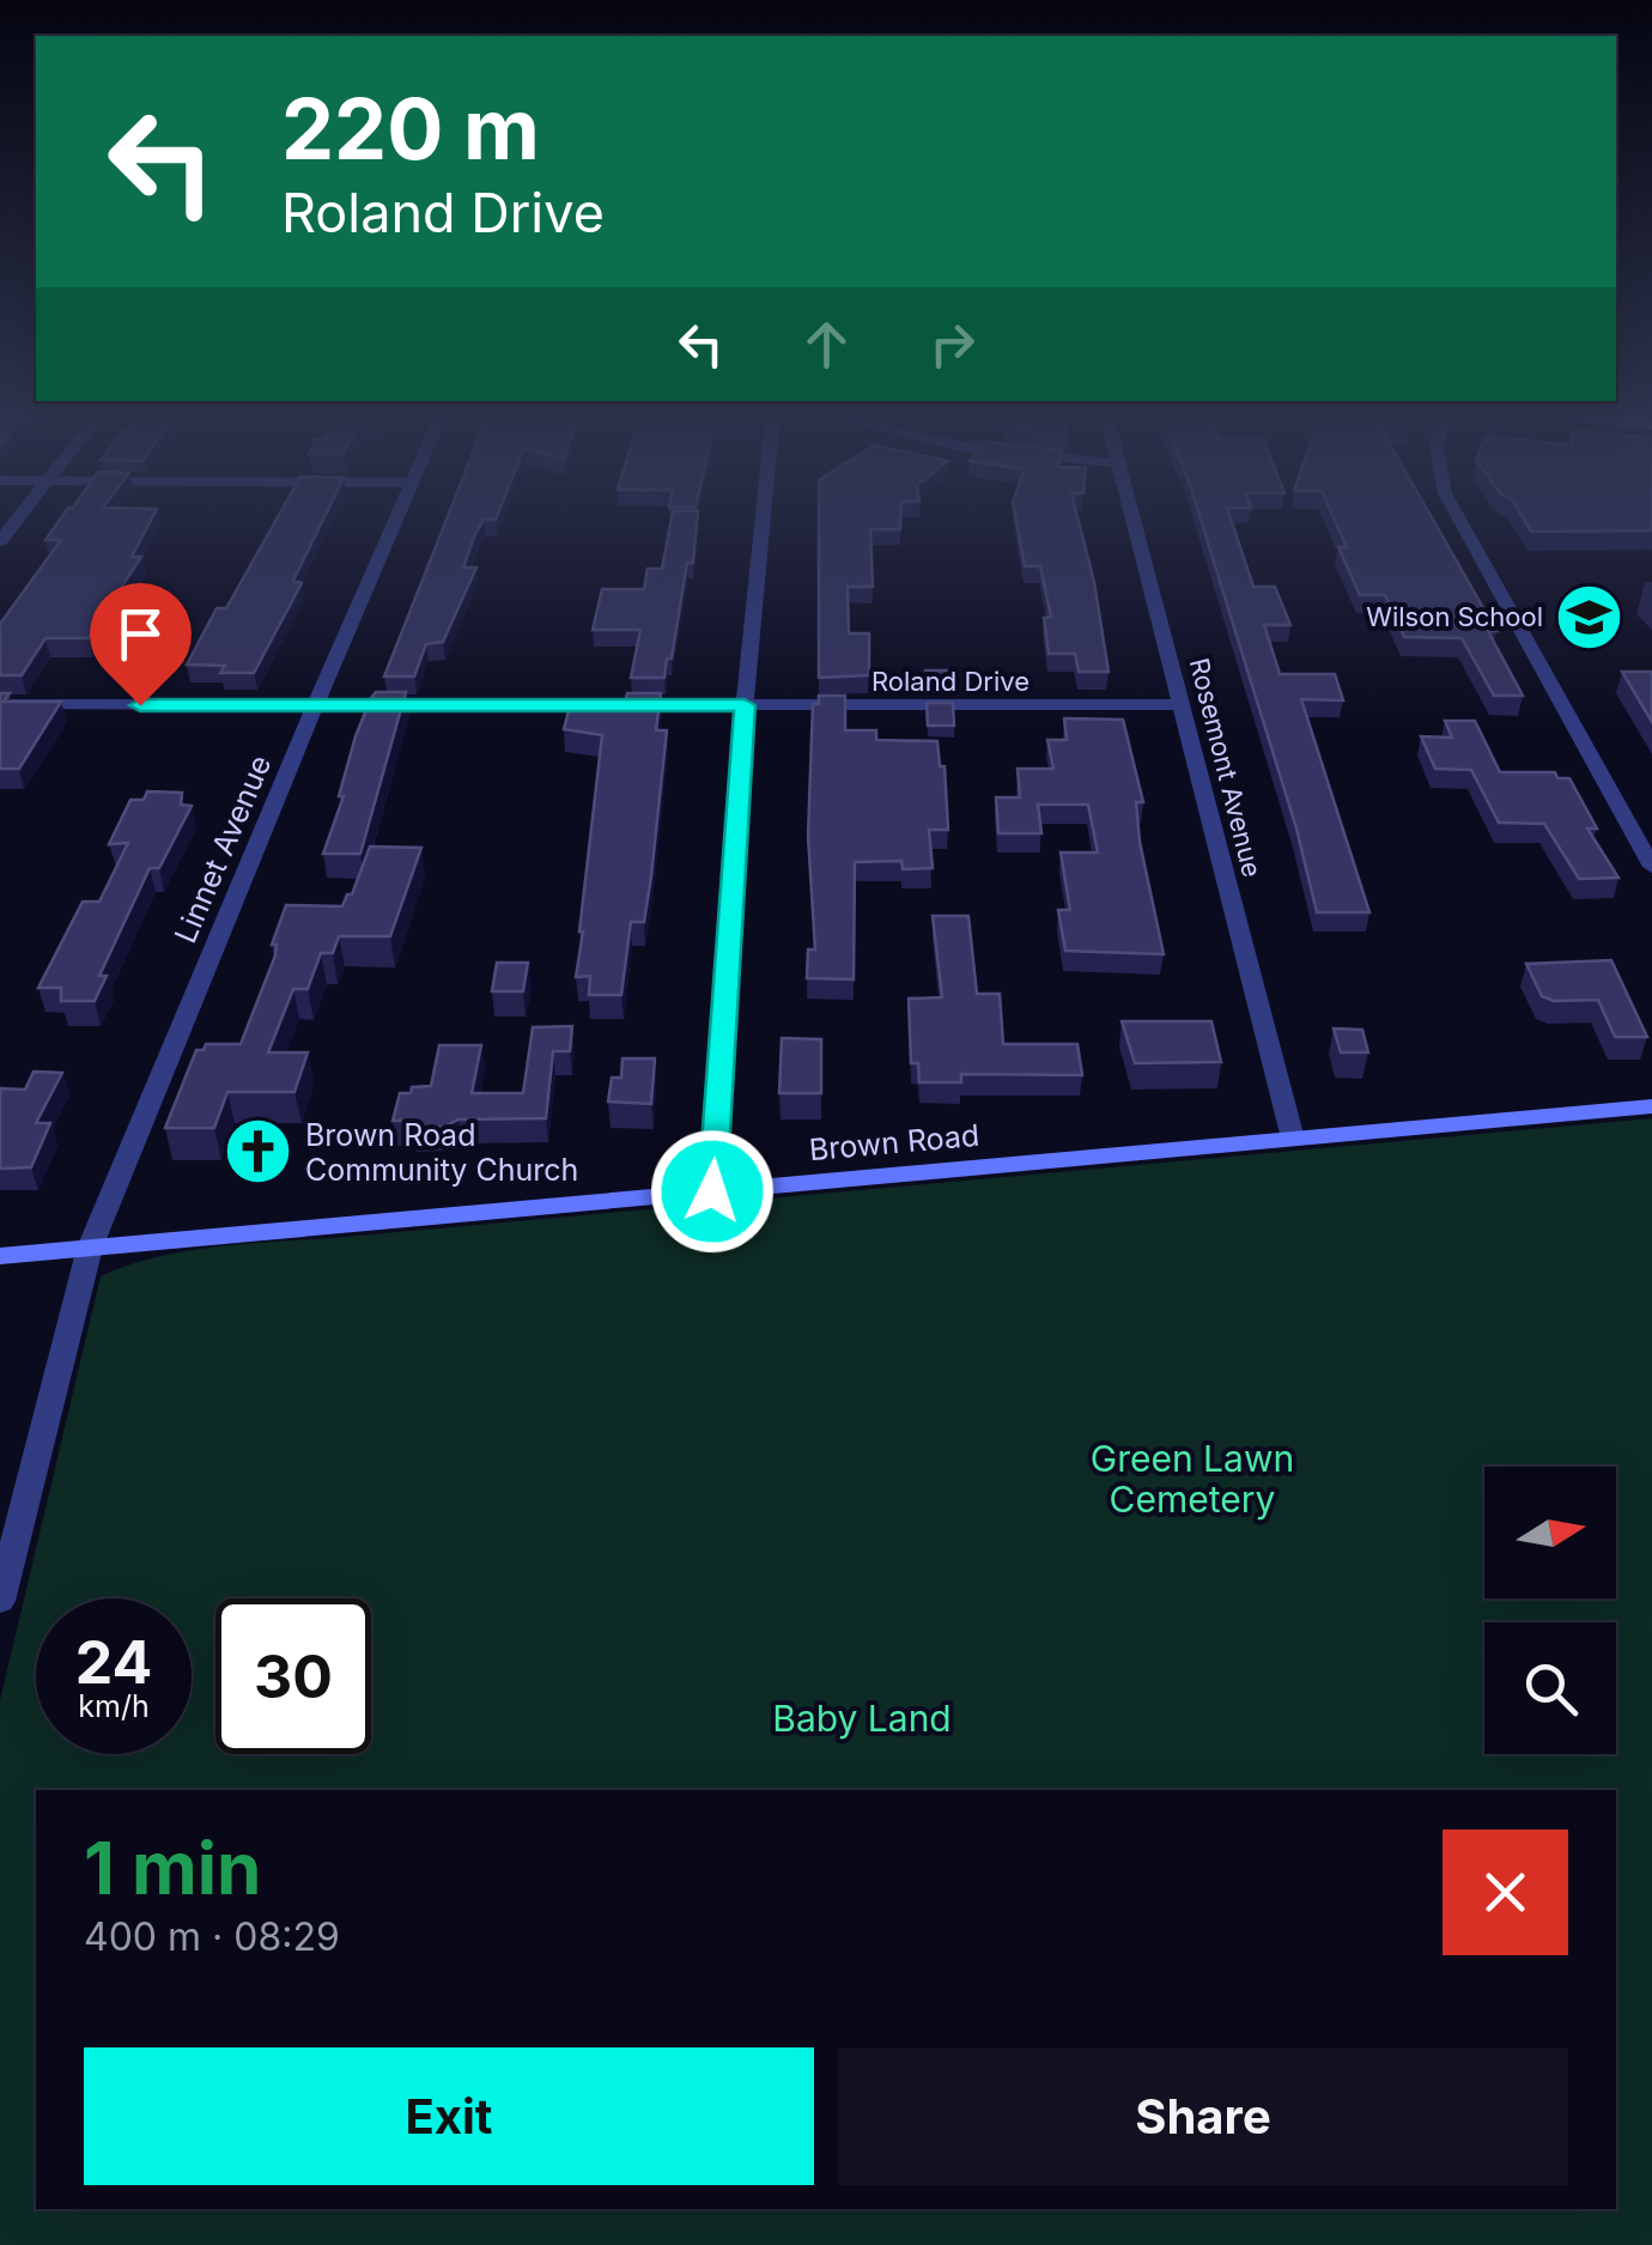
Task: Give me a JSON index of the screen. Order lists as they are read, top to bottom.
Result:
{
  "streets": {
    "main road": ["Brown Road"],
    "street": ["Roland Drive", "Rosemont Avenue", "Linnet Avenue"]
  },
  "crossings": [
    ["Roland Drive", "Rosemont Avenue"],
    ["Roland Drive", "Linnet Avenue"],
    ["Rosemont Avenue", "Brown Road"],
    ["Linnet Avenue", "Brown Road"]
  ],
  "parks": ["Green Lawn Cemetery", "Baby Land"],
  "places": {
    "school or university": ["Wilson School"],
    "church": ["Brown Road Community Church"]
  },
  "north": "right",
  "page": {
    "turn": ["220 m", "Roland Drive"],
    "speed": "24 km/h",
    "limit": "30",
    "heading": ["1 min", "400 m · 08:29"],
    "buttons": ["Exit", "Share"]
  }
}
